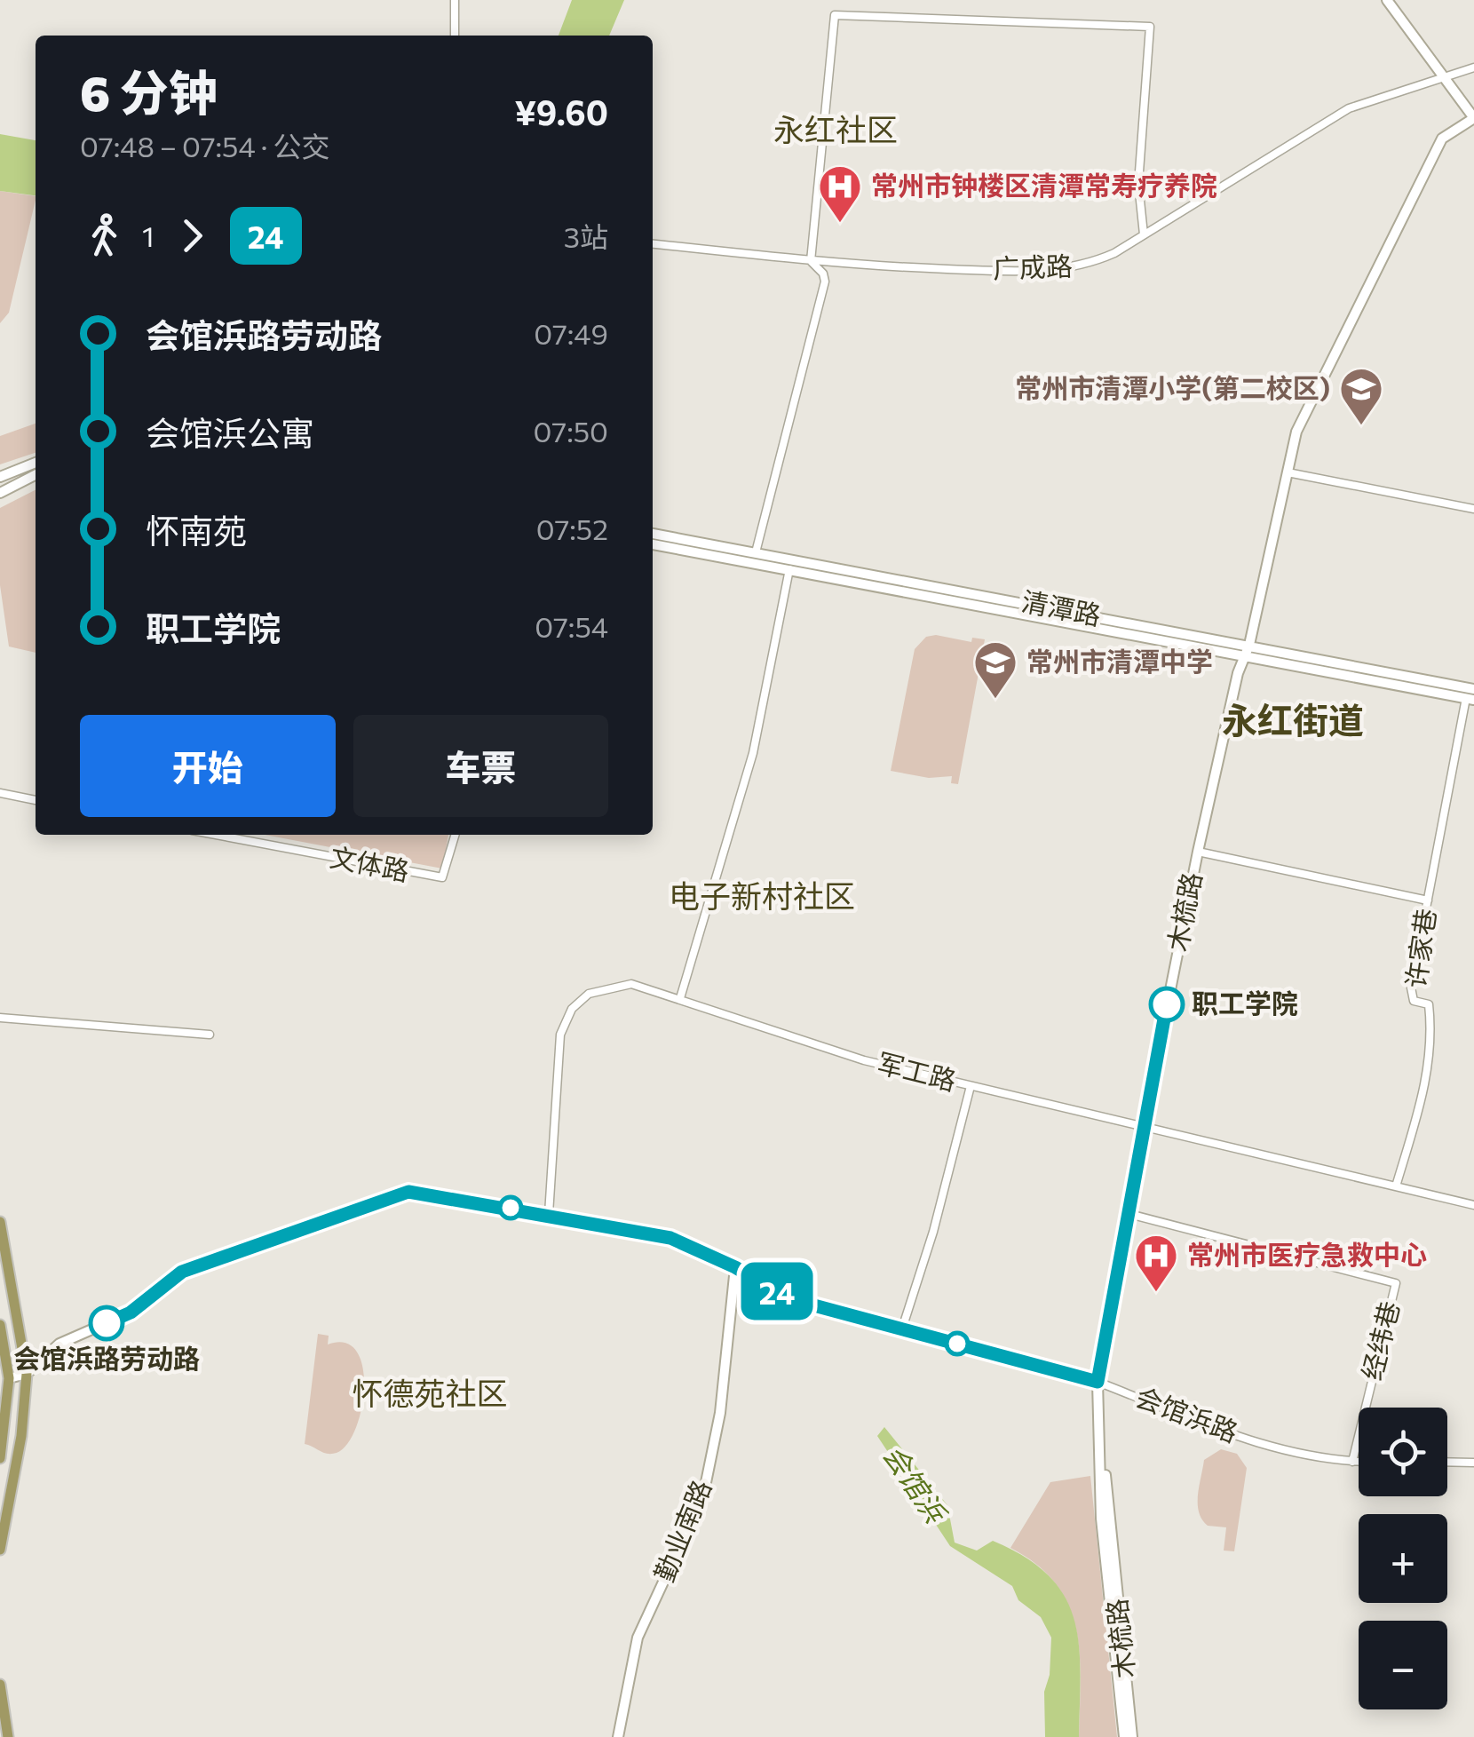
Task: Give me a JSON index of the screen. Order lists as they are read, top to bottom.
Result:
{
  "streets": {
    "street": [
      "广成路",
      "清潭路",
      "文体路",
      "木梳路",
      "许家巷",
      "军工路",
      "经纬巷",
      "会馆浜路",
      "勤业南路"
    ]
  },
  "crossings": [
    ["清潭路", "木梳路"],
    ["清潭路", "许家巷"],
    ["木梳路", "军工路"],
    ["木梳路", "经纬巷"],
    ["木梳路", "会馆浜路"],
    ["许家巷", "军工路"],
    ["军工路", "会馆浜路"],
    ["经纬巷", "会馆浜路"],
    ["会馆浜路", "勤业南路"]
  ],
  "districts": [
    "永红社区",
    "永红街道",
    "电子新村社区",
    "怀德苑社区"
  ],
  "water": ["会馆浜"],
  "places": {
    "hospital": ["常州市钟楼区清潭常寿疗养院", "常州市医疗急救中心"],
    "school or university": ["常州市清潭小学(第二校区)", "常州市清潭中学"],
    "other": ["职工学院", "会馆浜路劳动路"]
  },
  "lines": ["bus line 24"],
  "page": {
    "on_map": "24",
    "heading": ["6 分钟", "07:48 – 07:54 · 公交", "¥9.60"],
    "legs": ["1", "24", "3站"],
    "list": [
      {
        "name": "会馆浜路劳动路",
        "value": "07:49"
      },
      {
        "name": "会馆浜公寓",
        "value": "07:50"
      },
      {
        "name": "怀南苑",
        "value": "07:52"
      },
      {
        "name": "职工学院",
        "value": "07:54"
      }
    ],
    "buttons": ["开始", "车票"],
    "map_buttons": ["+", "−"]
  }
}
